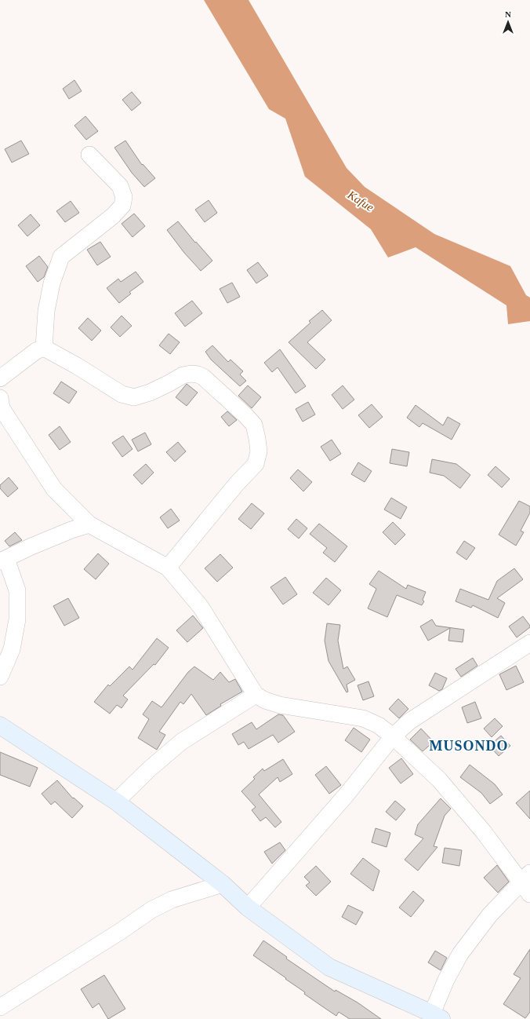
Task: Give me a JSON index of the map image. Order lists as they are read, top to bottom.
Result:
{
  "districts": ["MUSONDO"],
  "water": ["Kafue"],
  "north": "top"
}
